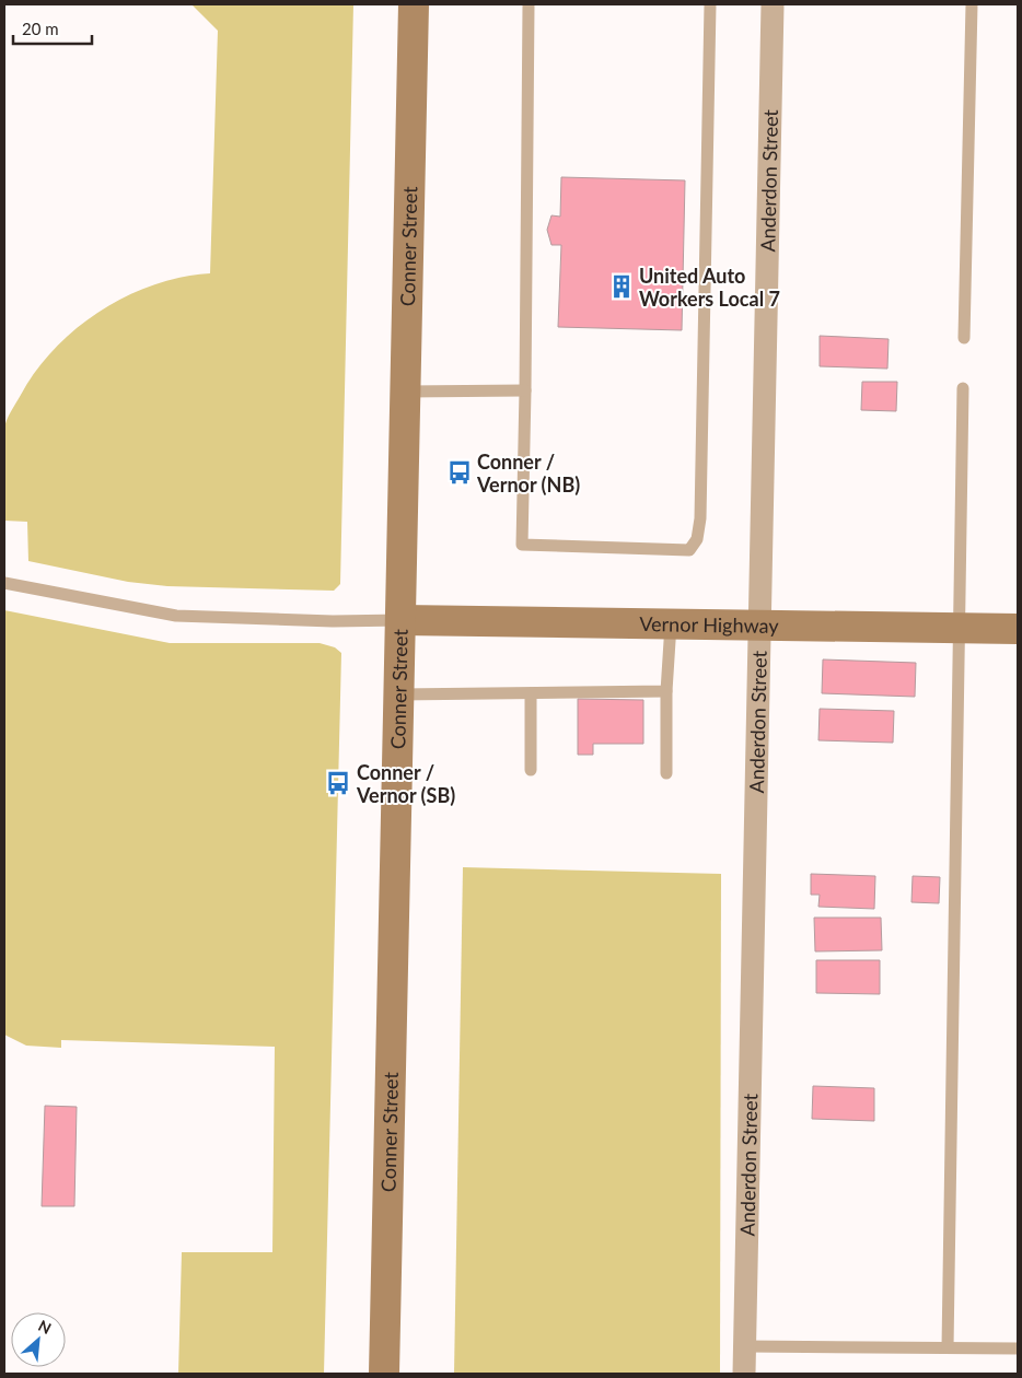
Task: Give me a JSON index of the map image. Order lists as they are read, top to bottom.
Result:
{
  "streets": {
    "main road": ["Conner Street", "Vernor Highway"],
    "street": ["Anderdon Street"]
  },
  "crossings": [
    ["Anderdon Street", "Vernor Highway"],
    ["Conner Street", "Vernor Highway"]
  ],
  "places": {
    "building": ["United Auto Workers Local 7"],
    "bus stop": ["Conner / Vernor (NB)", "Conner / Vernor (SB)"]
  },
  "scale_bar": "20 m",
  "north": "top right"
}
